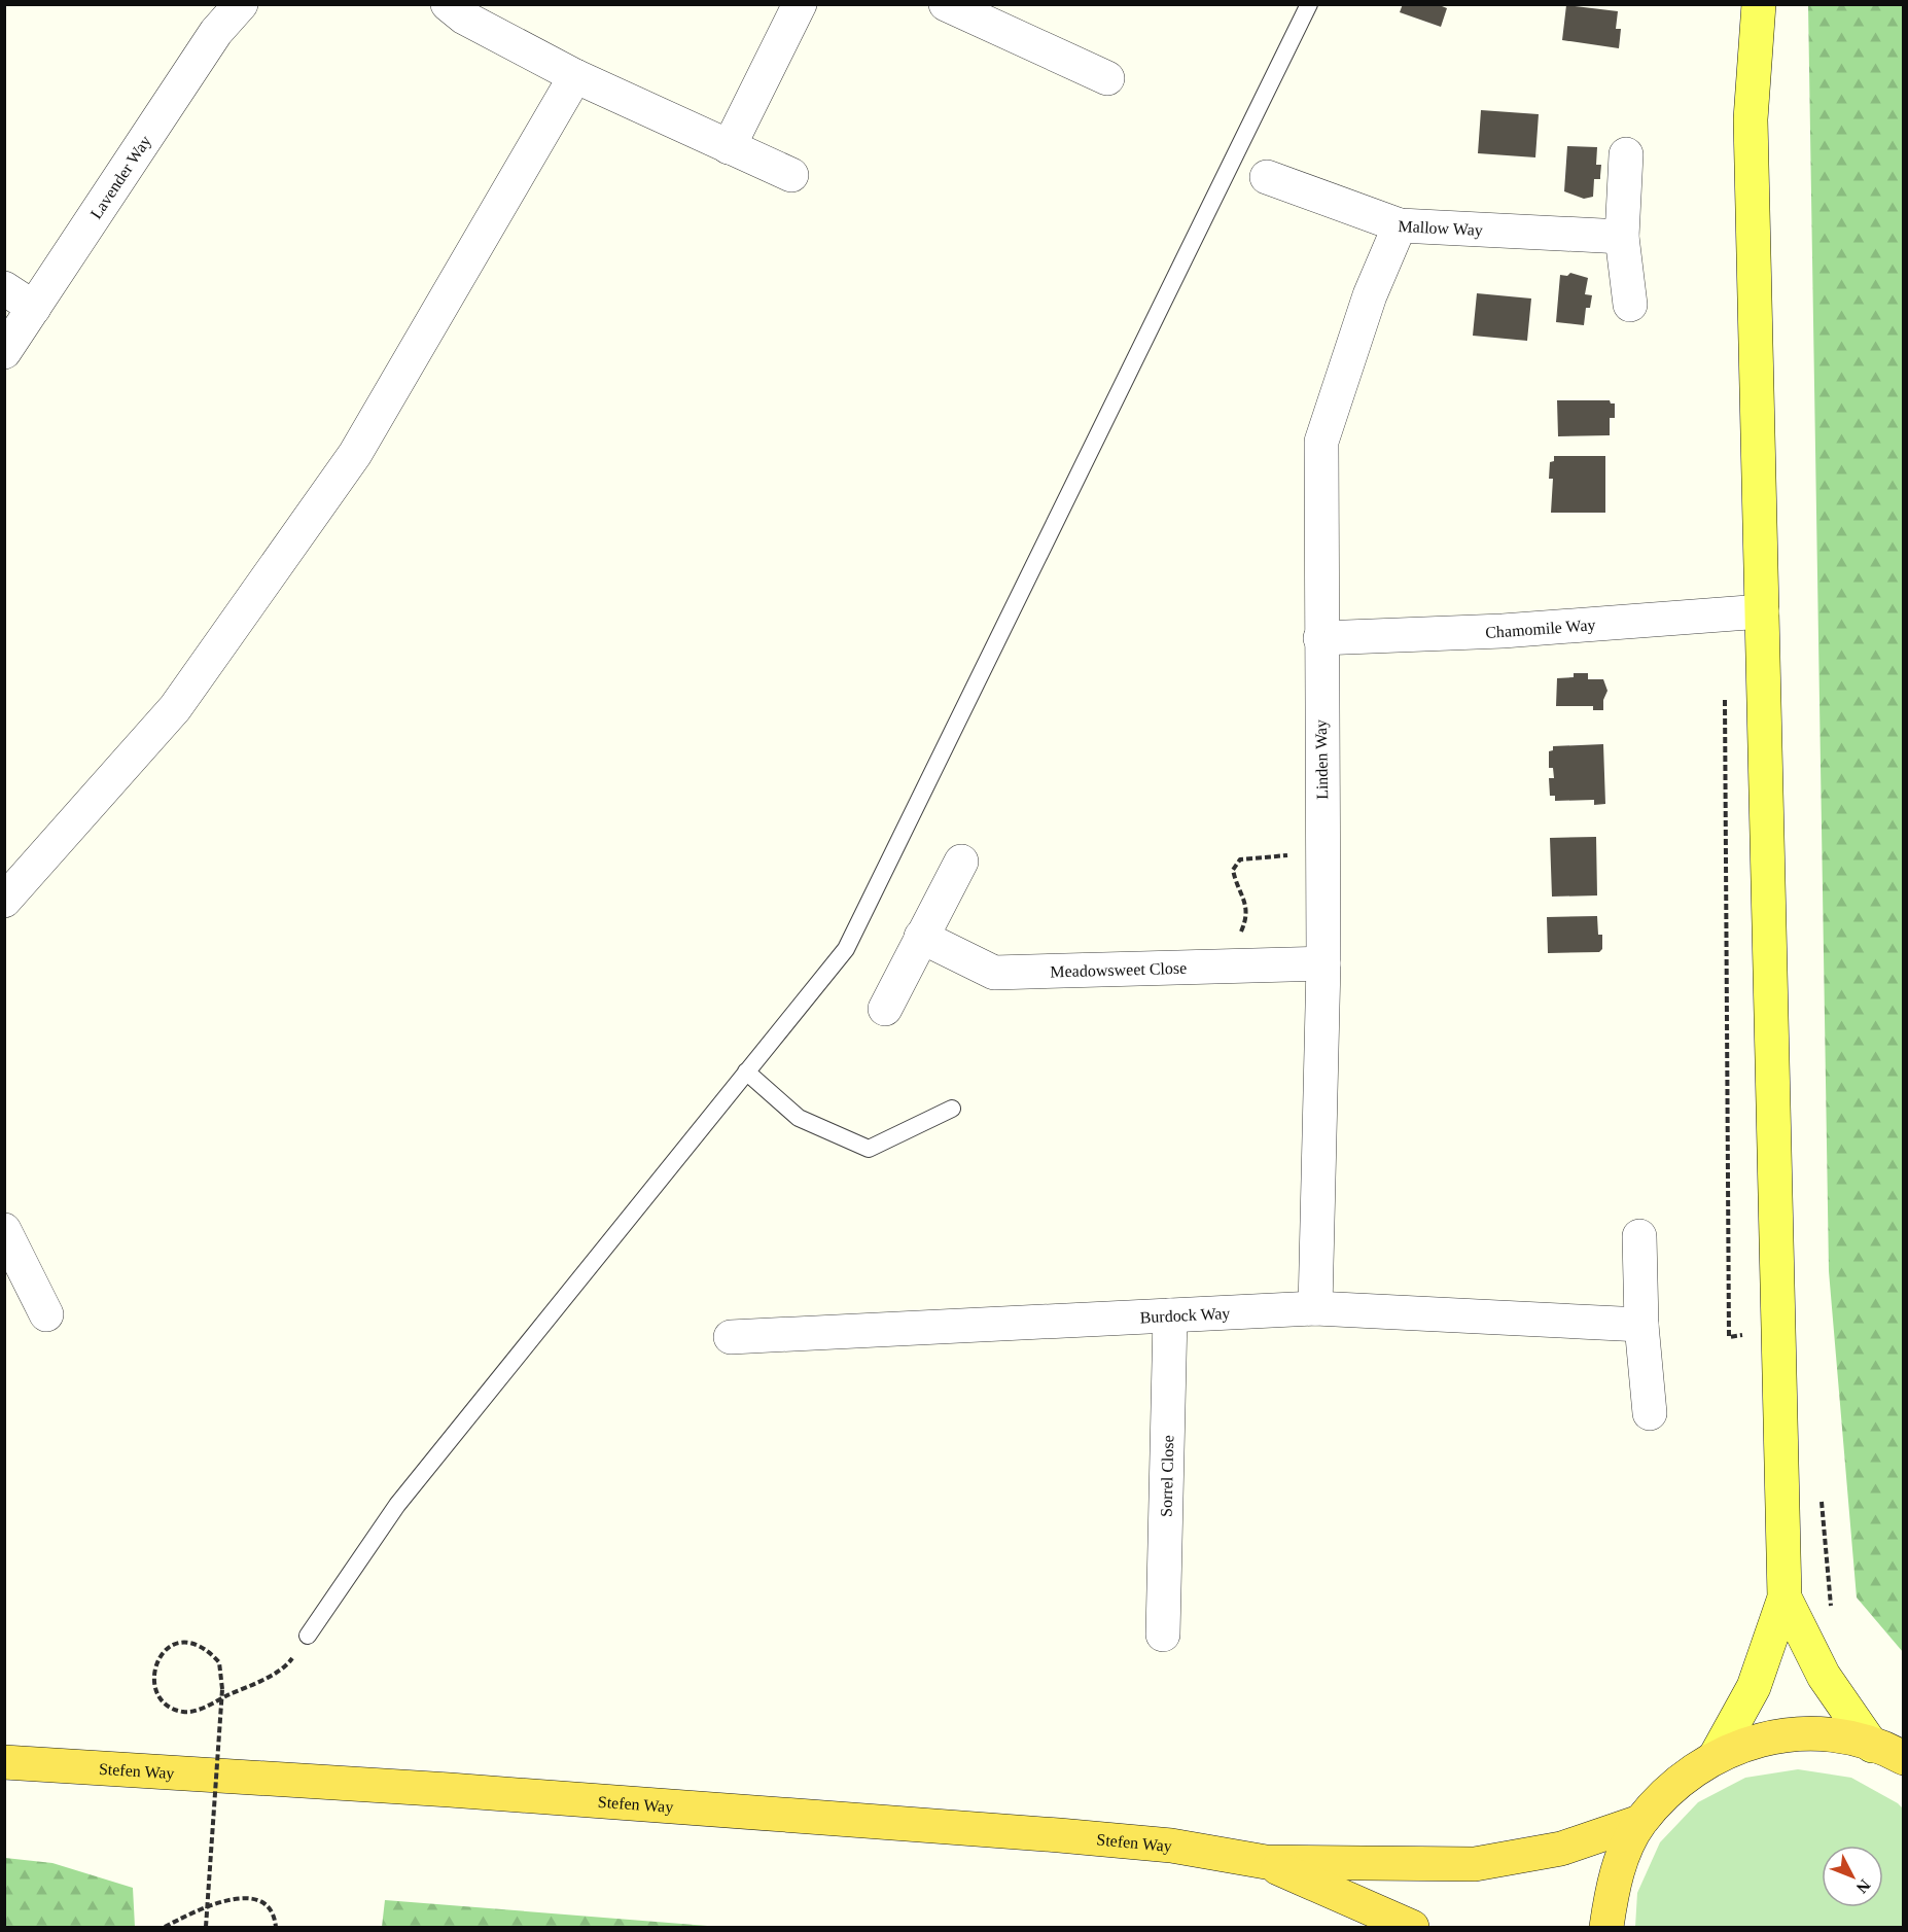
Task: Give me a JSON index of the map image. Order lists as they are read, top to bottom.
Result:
{
  "streets": {
    "highway": ["Stefen Way"],
    "street": [
      "Lavender Way",
      "Mallow Way",
      "Chamomile Way",
      "Linden Way",
      "Meadowsweet Close",
      "Burdock Way",
      "Sorrel Close"
    ]
  },
  "crossings": [
    ["Mallow Way", "Linden Way"],
    ["Chamomile Way", "Linden Way"],
    ["Linden Way", "Meadowsweet Close"],
    ["Linden Way", "Burdock Way"],
    ["Burdock Way", "Sorrel Close"]
  ],
  "north": "bottom right"
}
